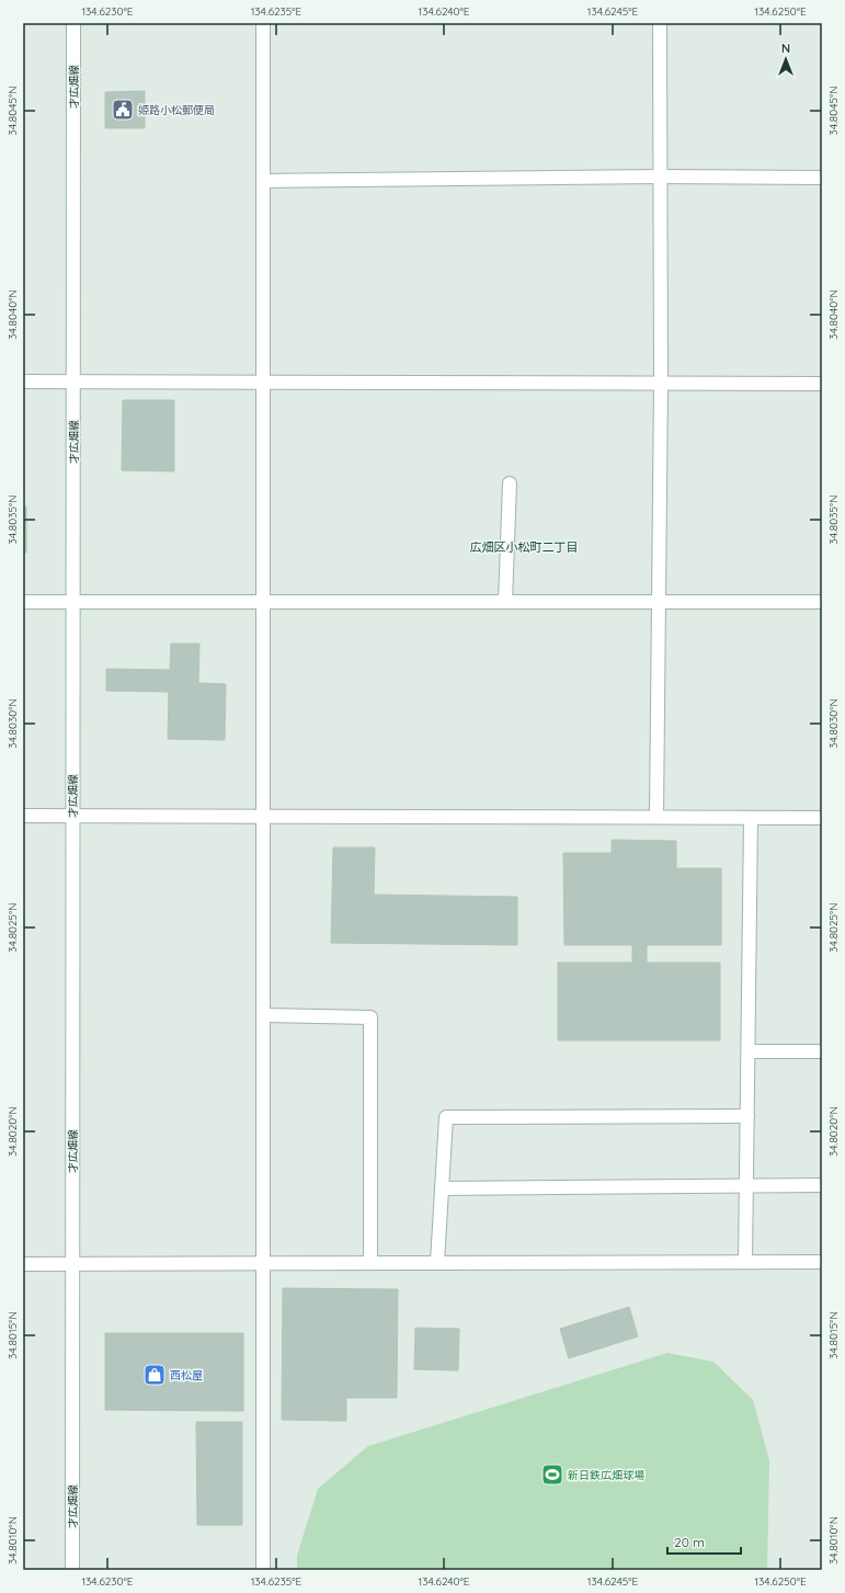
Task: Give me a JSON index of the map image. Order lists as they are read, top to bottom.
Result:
{
  "streets": {
    "street": ["才広畑線"]
  },
  "districts": ["広畑区小松町二丁目"],
  "places": {
    "public building": ["姫路小松郵便局"],
    "shop": ["西松屋"],
    "sports": ["新日鉄広畑球場"]
  },
  "scale_bar": "20 m",
  "north": "top",
  "coordinates": [
    "134.6230°E",
    "134.6235°E",
    "134.6240°E",
    "134.6245°E",
    "134.6250°E",
    "34.8045°N",
    "34.8040°N",
    "34.8035°N",
    "34.8030°N",
    "34.8025°N",
    "34.8020°N",
    "34.8015°N",
    "34.8010°N"
  ]
}
